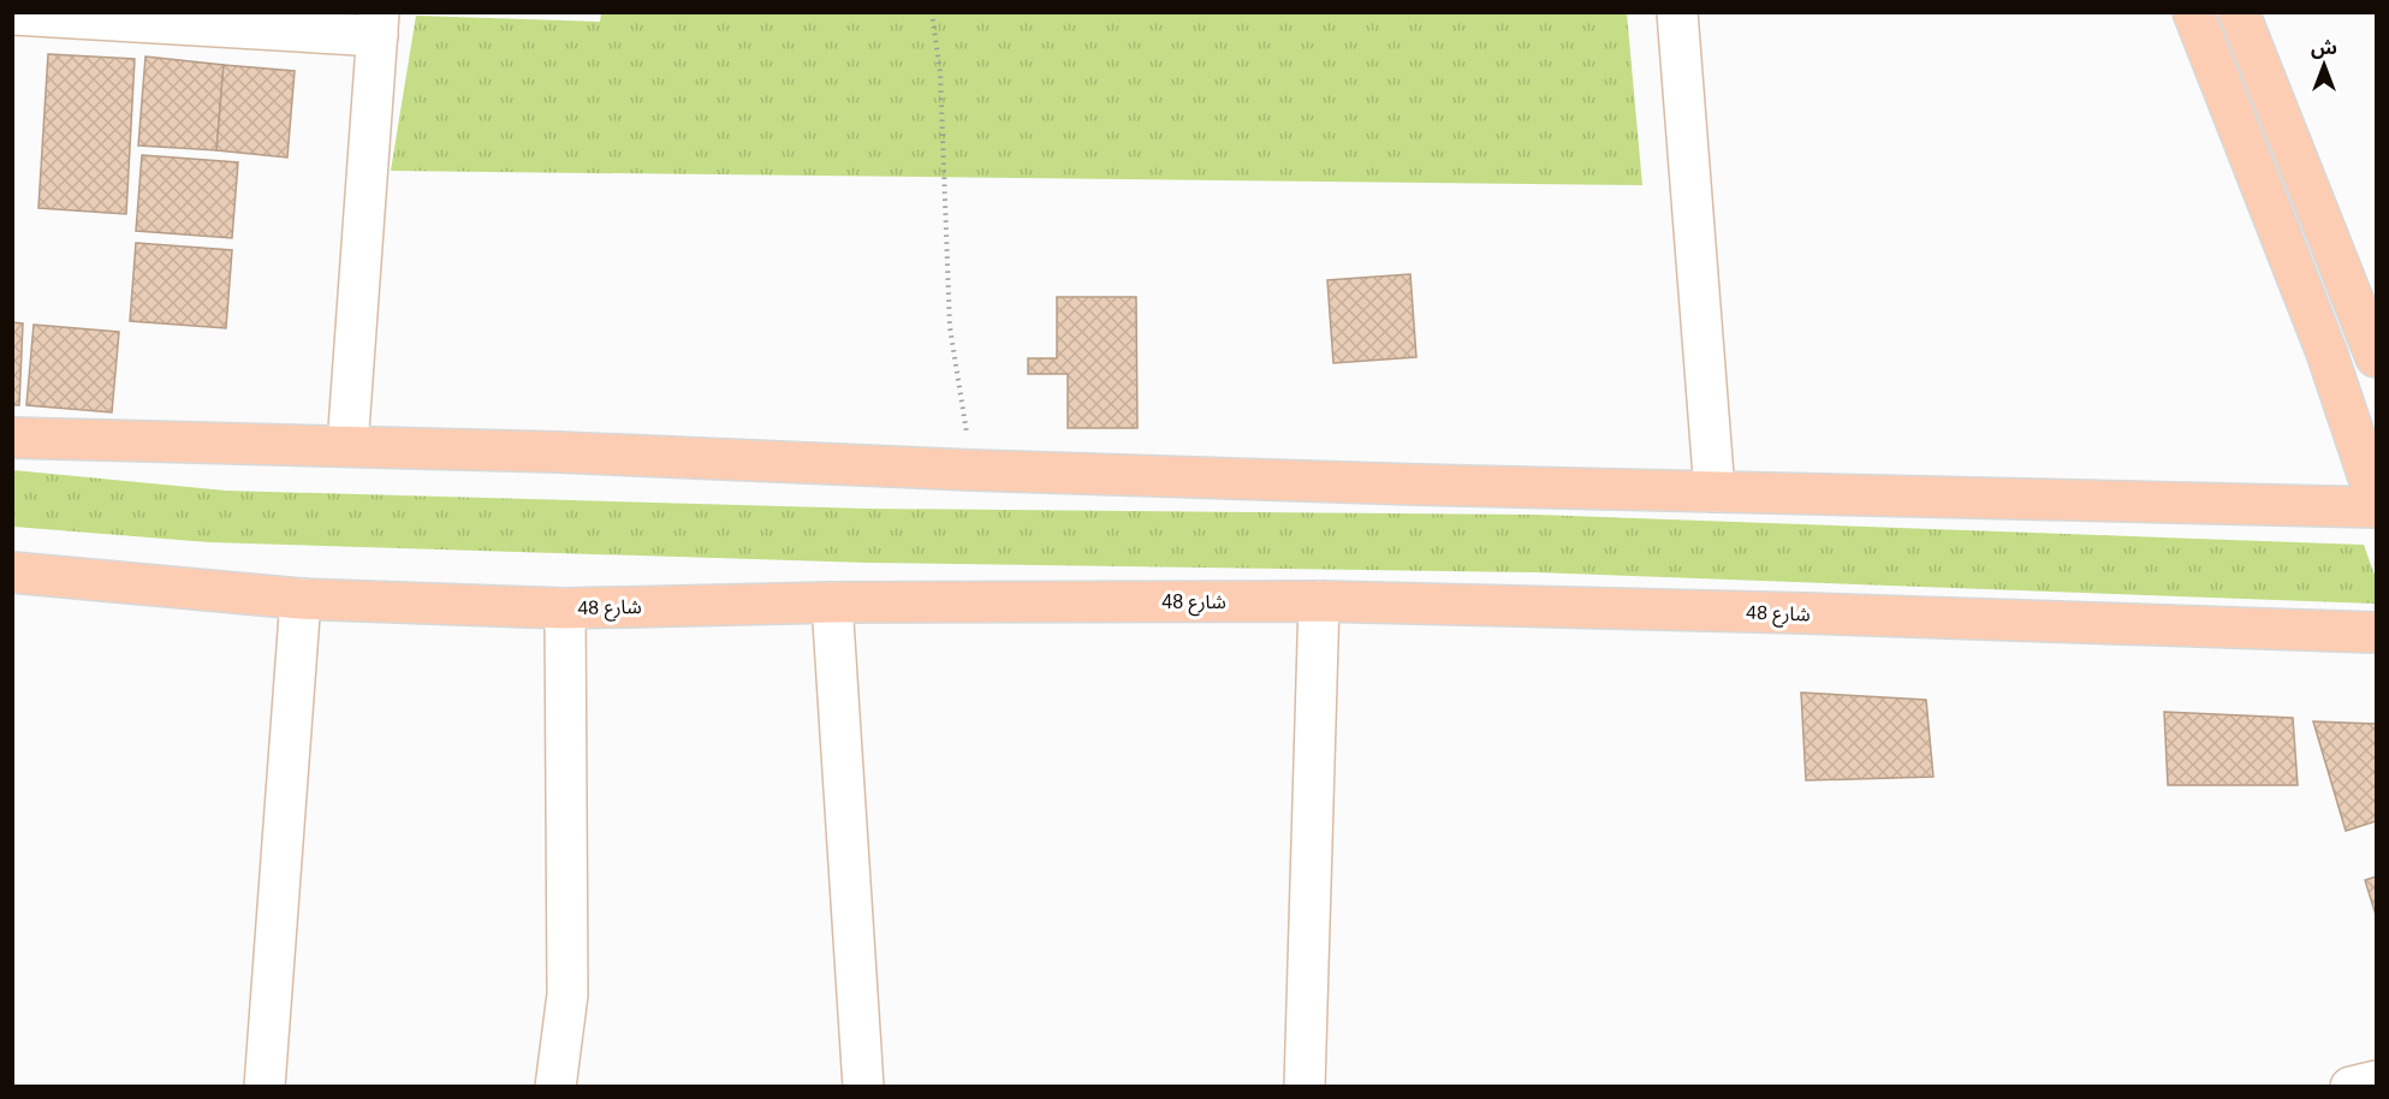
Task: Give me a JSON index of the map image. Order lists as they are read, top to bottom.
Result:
{
  "streets": {
    "main road": ["48 شارع"]
  },
  "north": "top"
}
